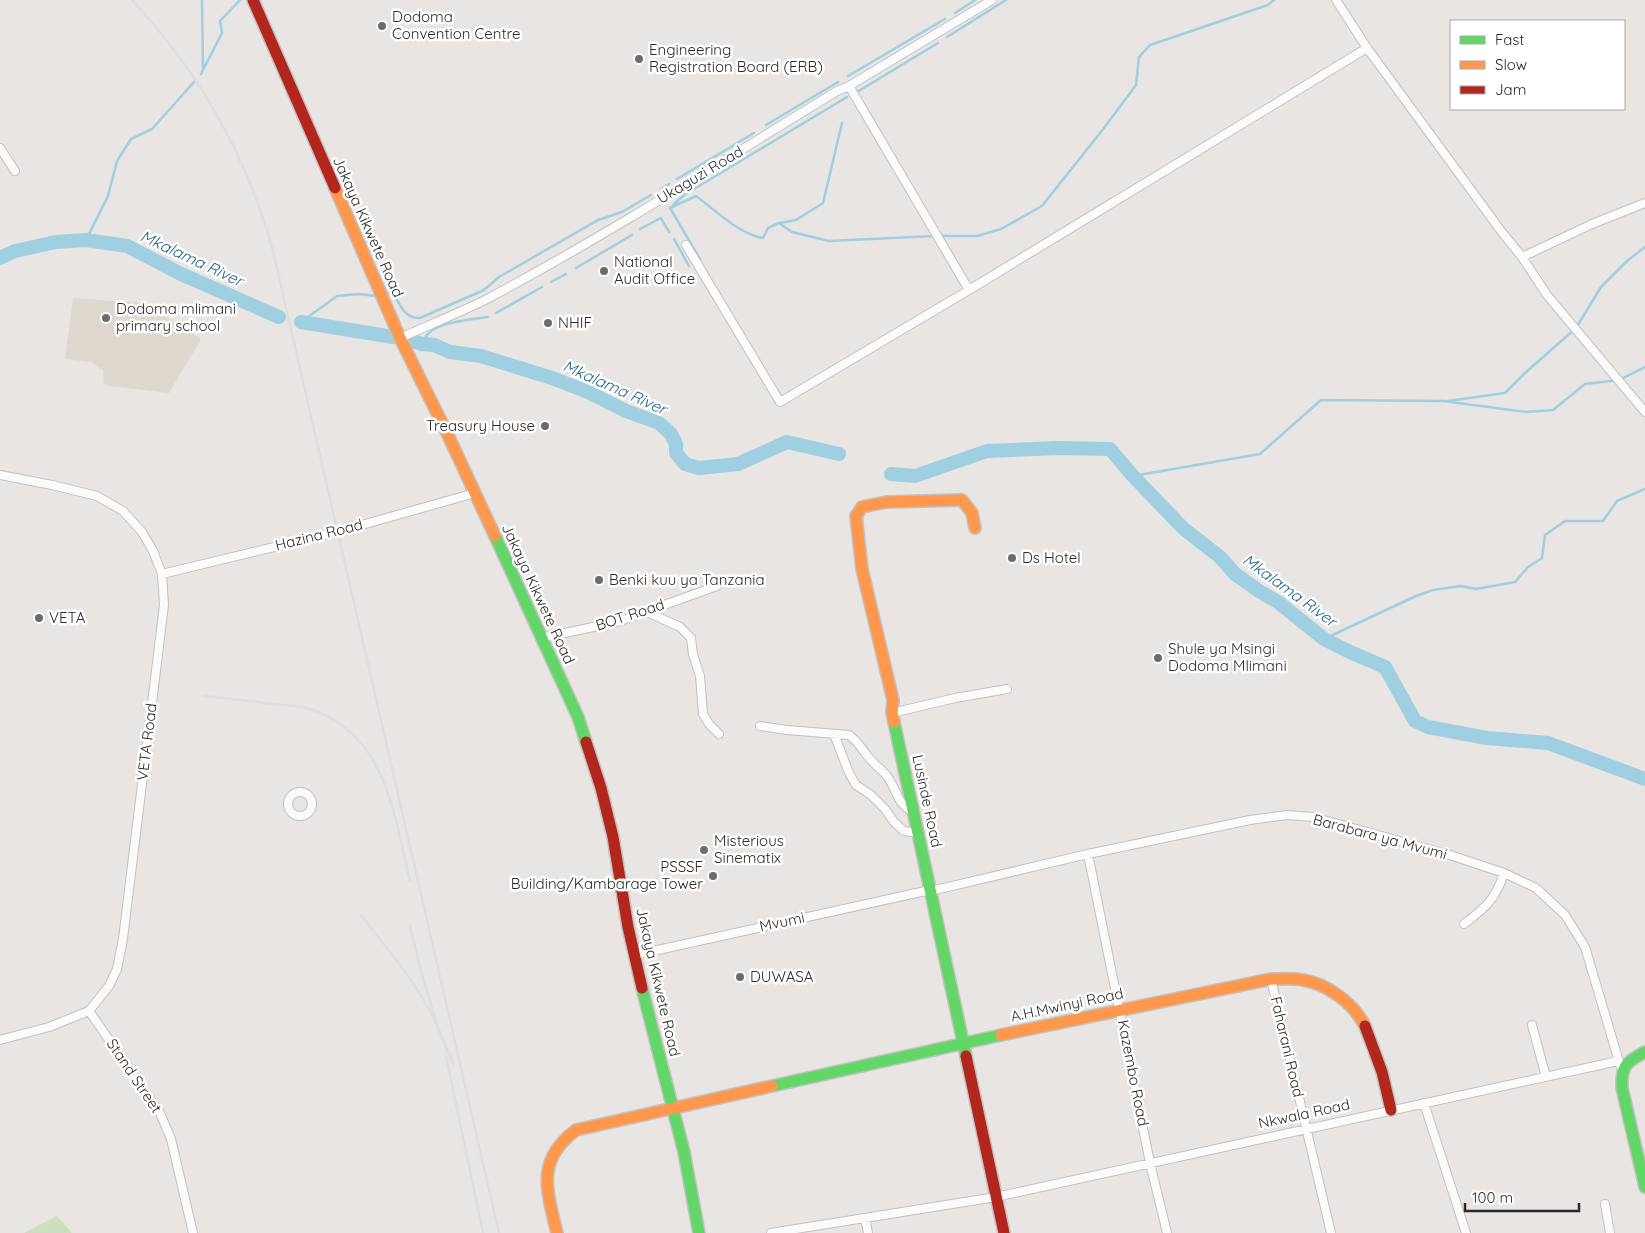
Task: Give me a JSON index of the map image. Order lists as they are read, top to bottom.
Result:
{
  "streets": {
    "street": [
      "Ukaguzi Road",
      "Jakaya Kikwete Road",
      "Hazina Road",
      "BOT Road",
      "VETA Road",
      "Lusinde Road",
      "Barabara ya Mvumi",
      "Mvumi",
      "A.H.Mwinyi Road",
      "Faharani Road",
      "Kazembo Road",
      "Stand Street",
      "Nkwala Road"
    ]
  },
  "crossings": [
    ["Ukaguzi Road", "Jakaya Kikwete Road"],
    ["Jakaya Kikwete Road", "Hazina Road"],
    ["Jakaya Kikwete Road", "BOT Road"],
    ["Jakaya Kikwete Road", "Mvumi"],
    ["Jakaya Kikwete Road", "A.H.Mwinyi Road"],
    ["Hazina Road", "VETA Road"],
    ["VETA Road", "Stand Street"],
    ["Lusinde Road", "Barabara ya Mvumi"],
    ["Lusinde Road", "Mvumi"],
    ["Lusinde Road", "A.H.Mwinyi Road"],
    ["Lusinde Road", "Nkwala Road"],
    ["Barabara ya Mvumi", "Mvumi"],
    ["Barabara ya Mvumi", "Kazembo Road"],
    ["Barabara ya Mvumi", "Nkwala Road"],
    ["A.H.Mwinyi Road", "Faharani Road"],
    ["A.H.Mwinyi Road", "Kazembo Road"],
    ["A.H.Mwinyi Road", "Nkwala Road"],
    ["Faharani Road", "Nkwala Road"],
    ["Kazembo Road", "Nkwala Road"]
  ],
  "water": ["Mkalama River"],
  "places": [
    "Dodoma Convention Centre",
    "Engineering Registration Board (ERB)",
    "National Audit Office",
    "Dodoma mlimani primary school",
    "NHIF",
    "Treasury House",
    "Ds Hotel",
    "Benki kuu ya Tanzania",
    "VETA",
    "Shule ya Msingi Dodoma Mlimani",
    "Misterious Sinematix",
    "PSSSF Building/Kambarage Tower",
    "DUWASA"
  ],
  "legend": ["Fast", "Slow", "Jam"],
  "scale_bar": "100 m"
}
